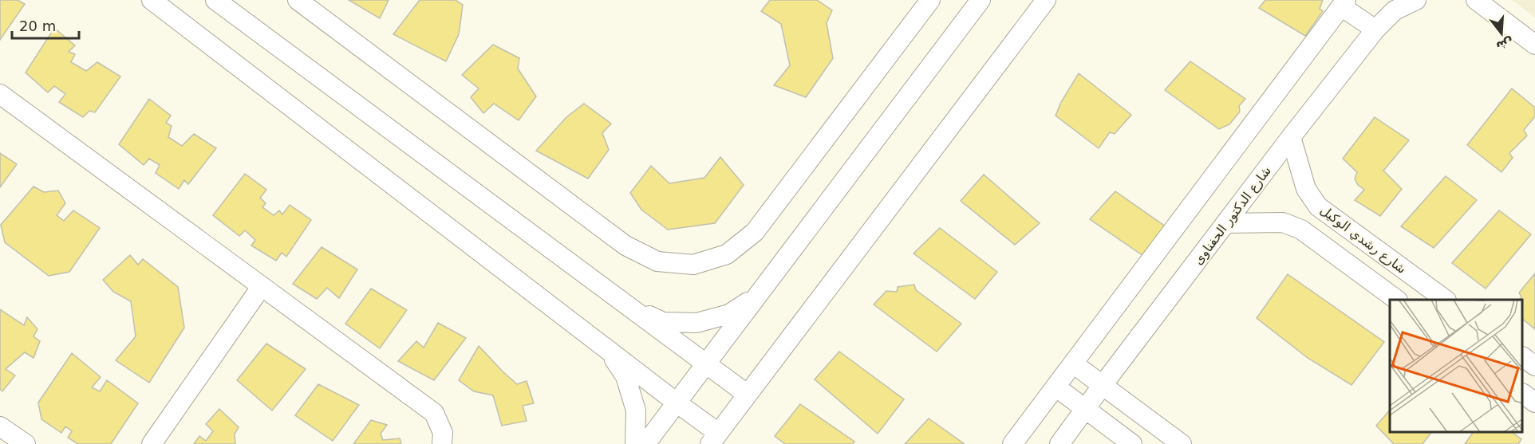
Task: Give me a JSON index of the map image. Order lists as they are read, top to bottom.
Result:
{
  "streets": {
    "street": ["شارع الدكتور الحفناوى", "شارع رشدي الوكيل"]
  },
  "crossings": [
    ["شارع الدكتور الحفناوى", "شارع رشدي الوكيل"]
  ],
  "scale_bar": "20 m",
  "north": "bottom"
}
